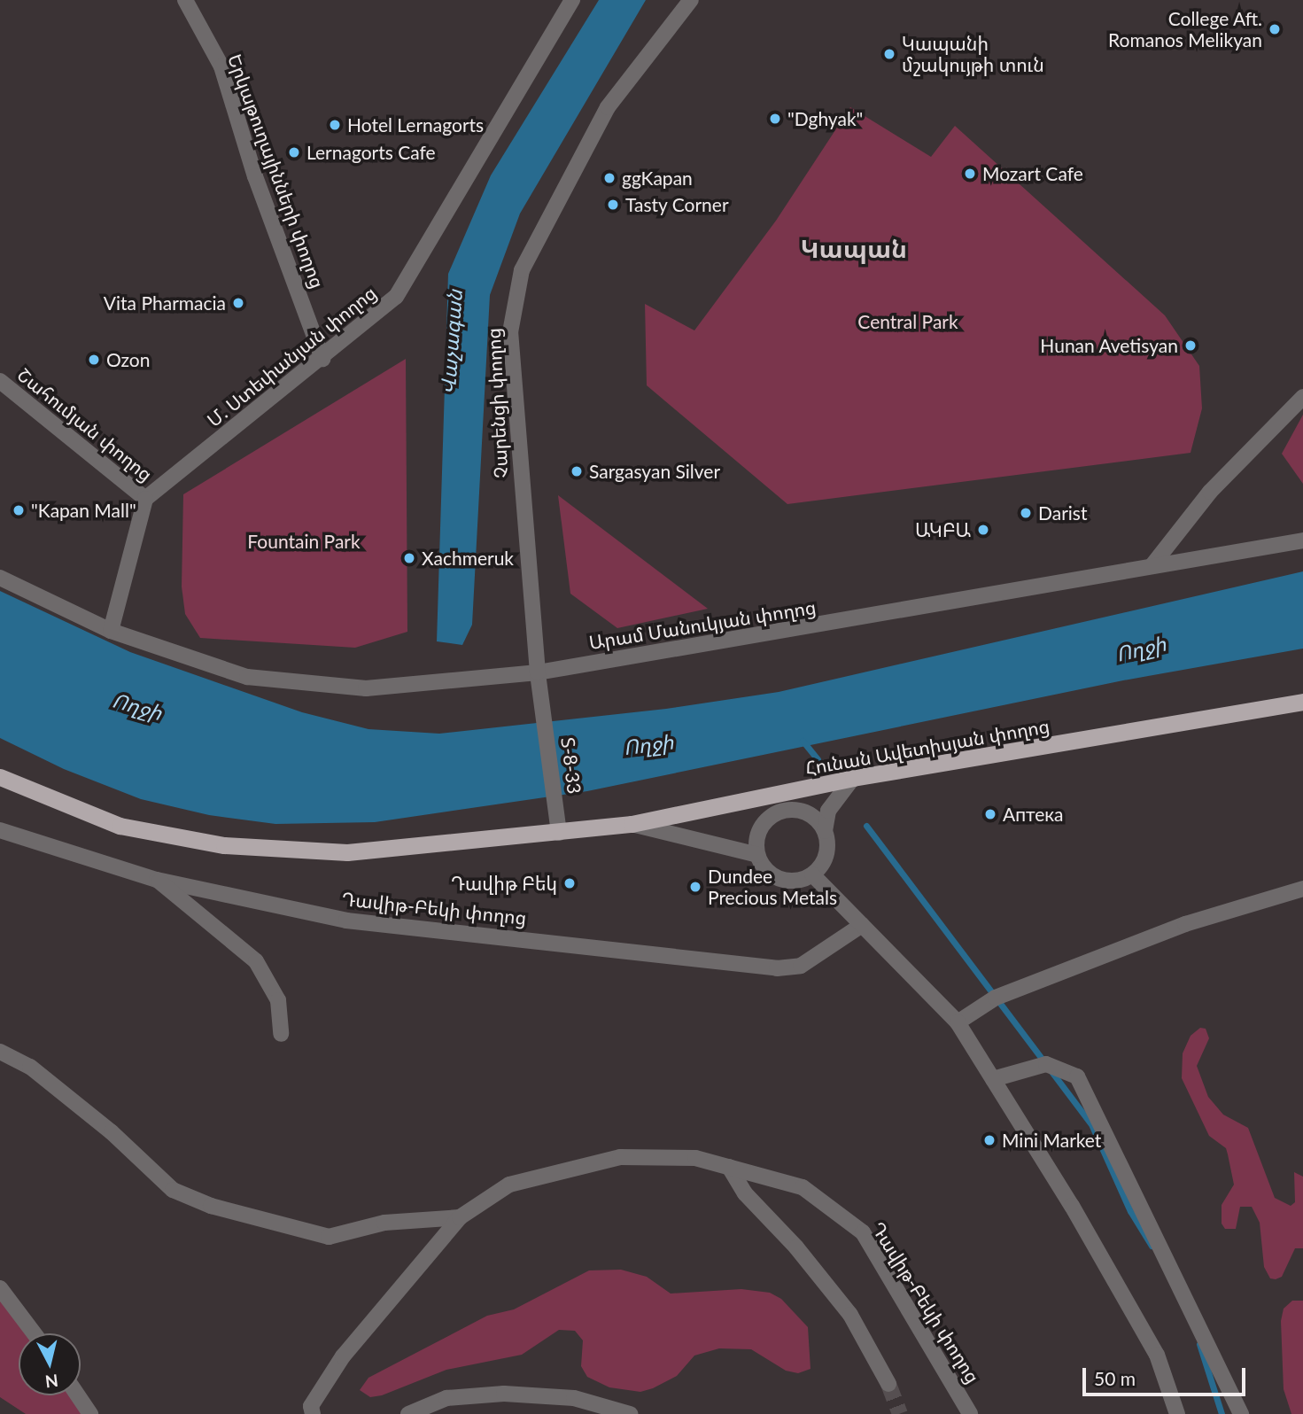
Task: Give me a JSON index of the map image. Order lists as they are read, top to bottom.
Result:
{
  "streets": {
    "highway": ["Հունան Ավետիսյան փողոց"],
    "street": [
      "Երկաթուղայինների փողոց",
      "Մ. Ստեփանյան փողոց",
      "Չարենցի փողոց",
      "Շահումյան փողոց",
      "Արամ Մանուկյան փողոց",
      "Տ-8-33",
      "Դավիթ-Բեկի փողոց"
    ]
  },
  "crossings": [
    ["Երկաթուղայինների փողոց", "Մ. Ստեփանյան փողոց"],
    ["Մ. Ստեփանյան փողոց", "Շահումյան փողոց"],
    ["Չարենցի փողոց", "Արամ Մանուկյան փողոց"],
    ["Չարենցի փողոց", "Տ-8-33"],
    ["Հունան Ավետիսյան փողոց", "Տ-8-33"]
  ],
  "districts": ["Կապան"],
  "water": ["Վաչագան", "Ողջի"],
  "parks": ["Central Park", "Fountain Park"],
  "places": [
    "College Aft. Romanos Melikyan",
    "Կապանի մշակույթի տուն",
    "\"Dghyak\"",
    "Hotel Lernagorts",
    "Lernagorts Cafe",
    "Mozart Cafe",
    "ggKapan",
    "Tasty Corner",
    "Vita Pharmacia",
    "Hunan Avetisyan",
    "Ozon",
    "Sargasyan Silver",
    "\"Kapan Mall\"",
    "Darist",
    "ԱԿԲԱ",
    "Xachmeruk",
    "Аптека",
    "Դավիթ Բեկ",
    "Dundee Precious Metals",
    "Mini Market"
  ],
  "scale_bar": "50 m",
  "north": "bottom"
}
